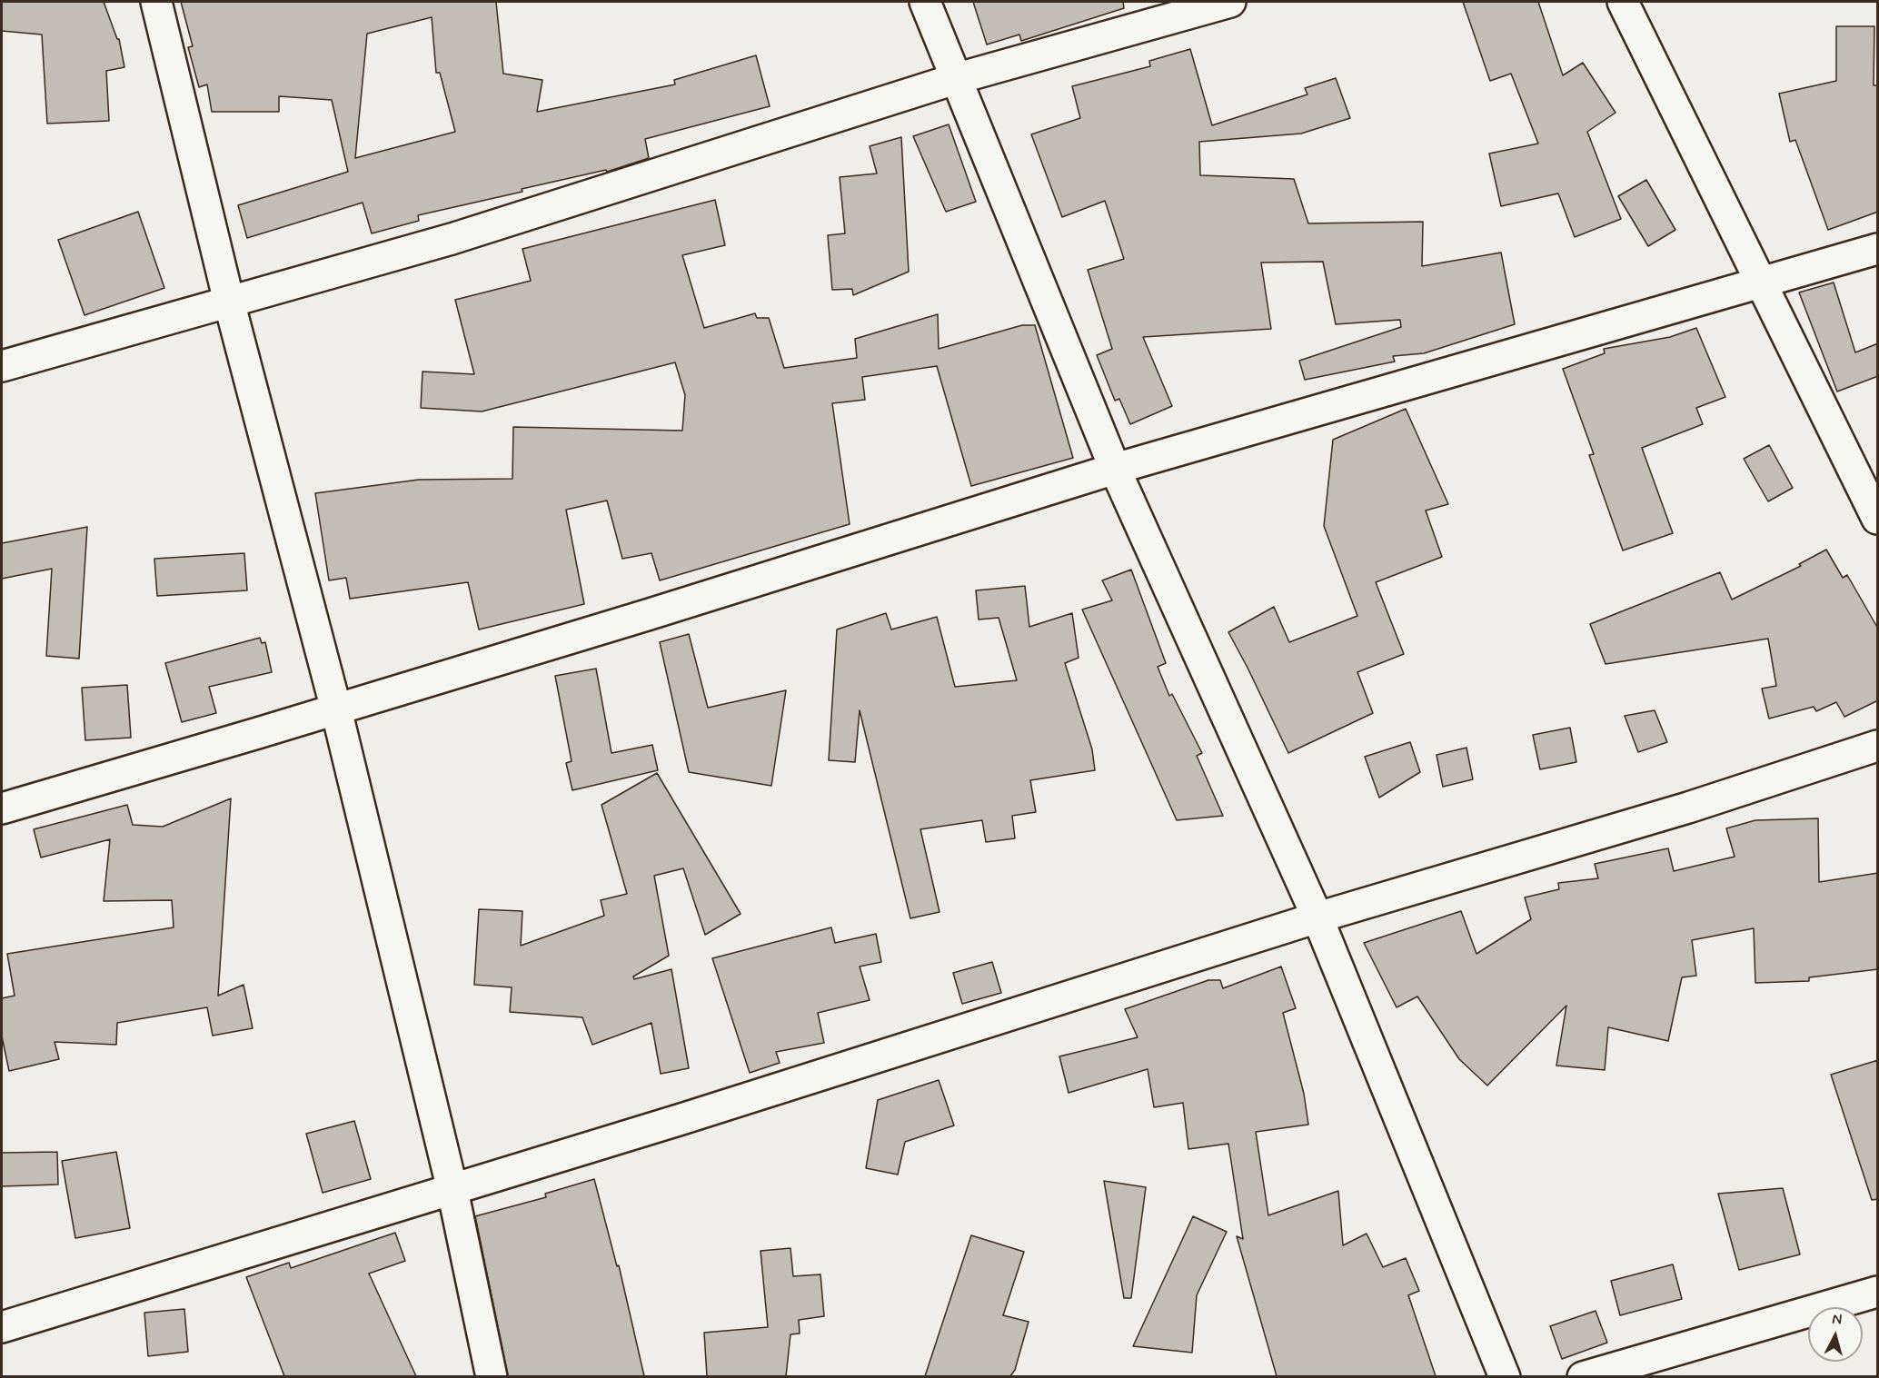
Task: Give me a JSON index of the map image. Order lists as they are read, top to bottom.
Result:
{
  "north": "top"
}
